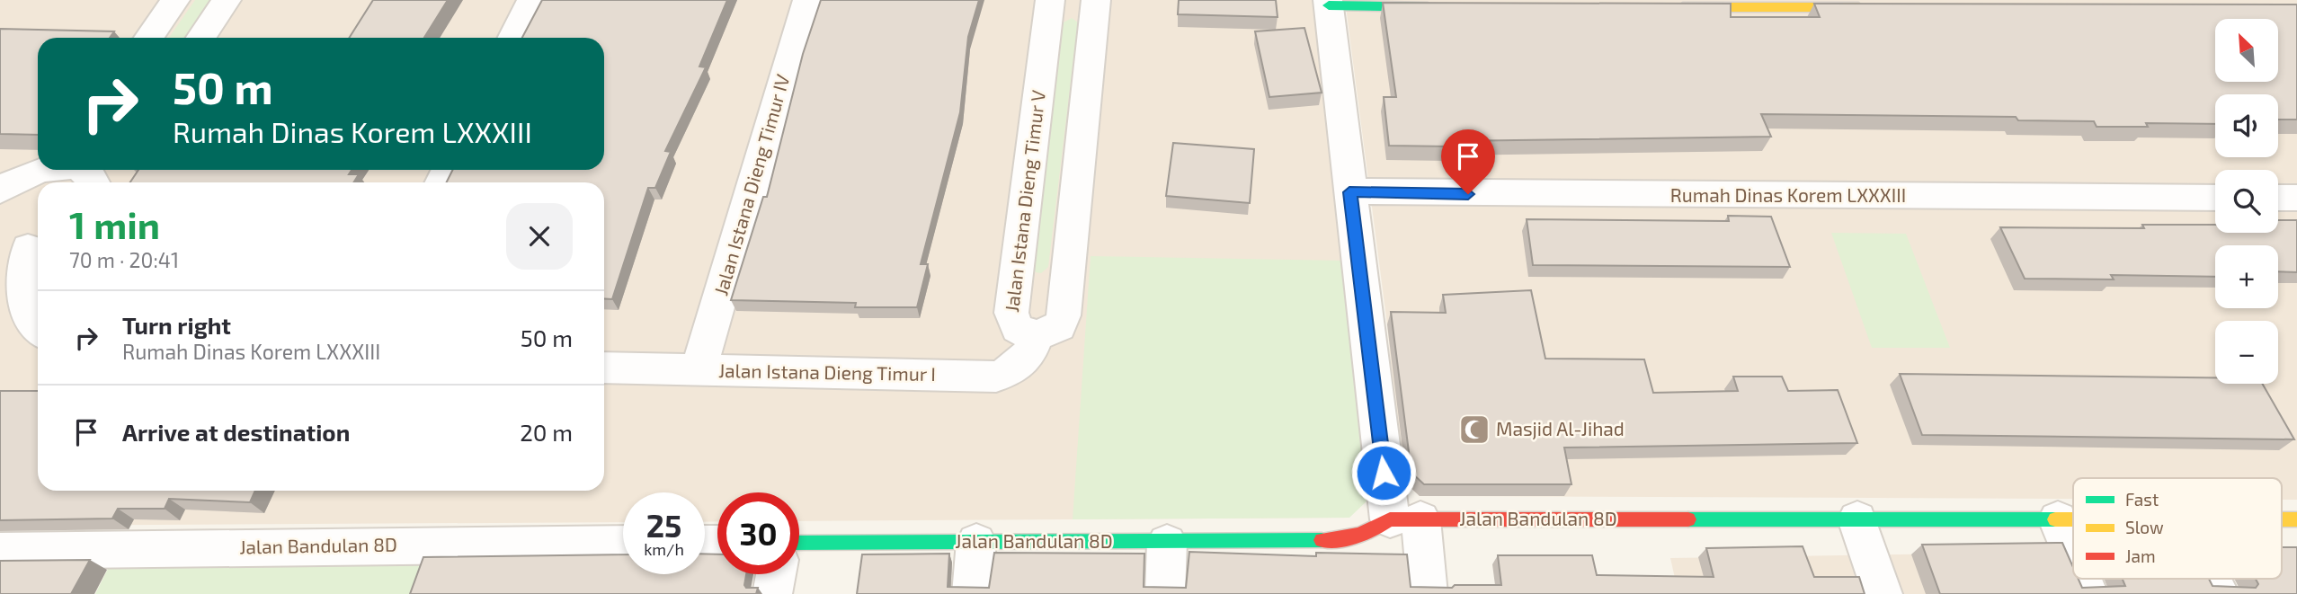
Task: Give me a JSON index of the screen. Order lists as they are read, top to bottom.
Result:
{
  "streets": {
    "street": [
      "Jalan Istana Dieng Timur IV",
      "Rumah Dinas Korem LXXXIII",
      "Jalan Istana Dieng Timur V",
      "Jalan Istana Dieng Timur I",
      "Jalan Bandulan 8D"
    ]
  },
  "crossings": [
    ["Jalan Istana Dieng Timur IV", "Jalan Istana Dieng Timur I"],
    ["Jalan Istana Dieng Timur V", "Jalan Istana Dieng Timur I"]
  ],
  "places": {
    "mosque": ["Masjid Al-Jihad"]
  },
  "legend": ["Fast", "Slow", "Jam"],
  "north": "top left",
  "page": {
    "map_buttons": ["+", "−"],
    "turn": ["50 m", "Rumah Dinas Korem LXXXIII"],
    "heading": ["1 min", "70 m · 20:41"],
    "list": [
      {
        "name": "Turn right",
        "note": "Rumah Dinas Korem LXXXIII",
        "value": "50 m"
      },
      {
        "name": "Arrive at destination",
        "value": "20 m"
      }
    ],
    "speed": "25 km/h",
    "limit": "30"
  }
}
